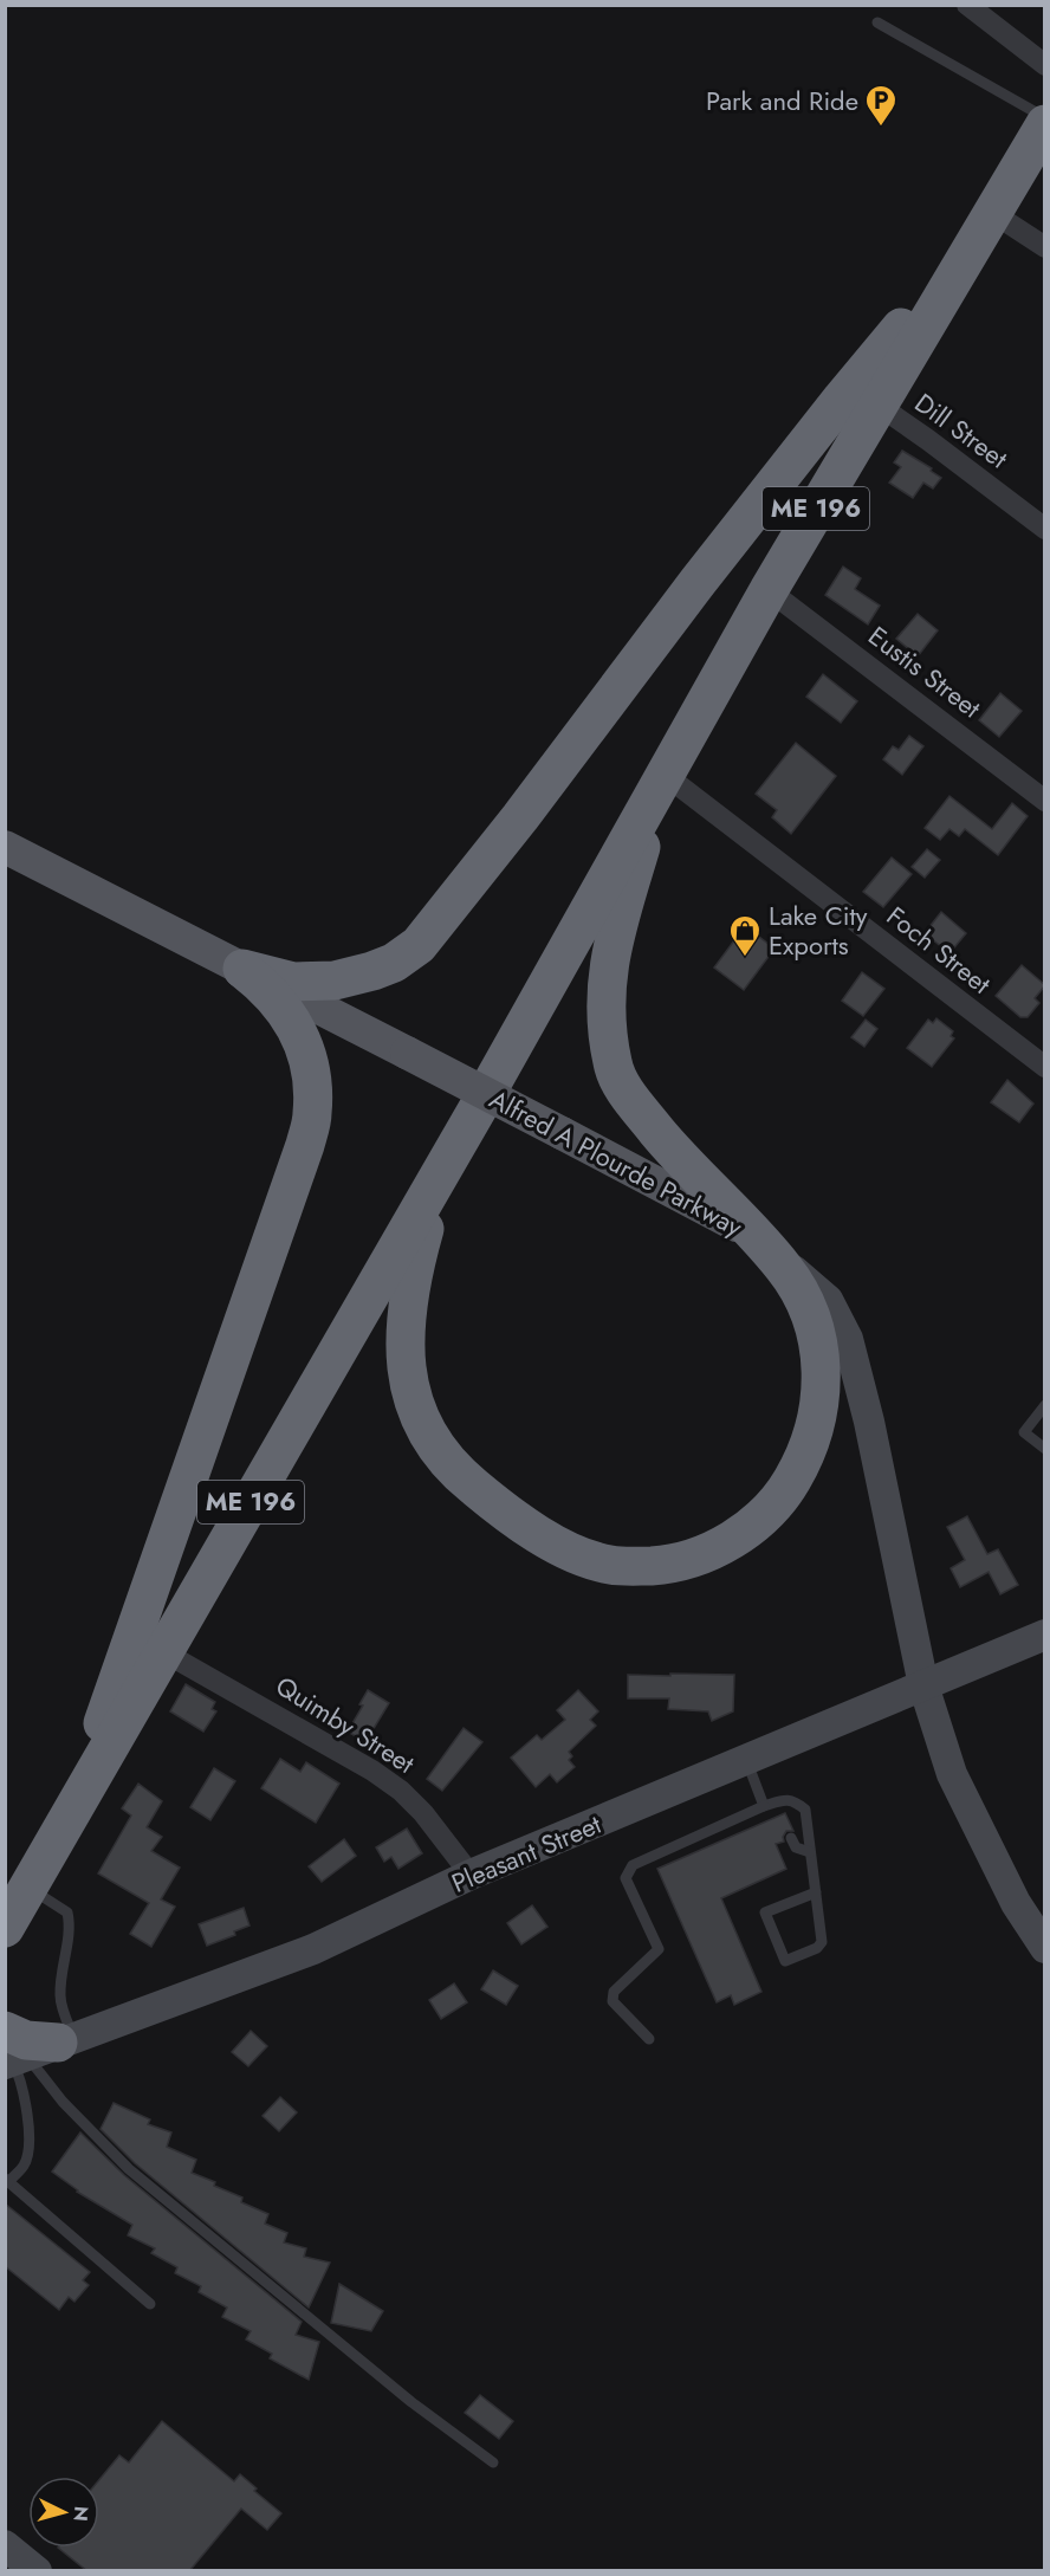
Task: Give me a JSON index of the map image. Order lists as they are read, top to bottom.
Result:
{
  "streets": {
    "highway": ["ME 196"],
    "main road": ["Alfred A Plourde Parkway", "Pleasant Street"],
    "street": [
      "Dill Street",
      "Eustis Street",
      "Foch Street",
      "Quimby Street"
    ]
  },
  "crossings": [
    ["Dill Street", "ME 196"],
    ["ME 196", "Eustis Street"],
    ["ME 196", "Foch Street"],
    ["ME 196", "Quimby Street"],
    ["Alfred A Plourde Parkway", "Pleasant Street"],
    ["Quimby Street", "Pleasant Street"]
  ],
  "places": {
    "parking": ["Park and Ride"],
    "shop": ["Lake City Exports"]
  },
  "north": "right"
}
